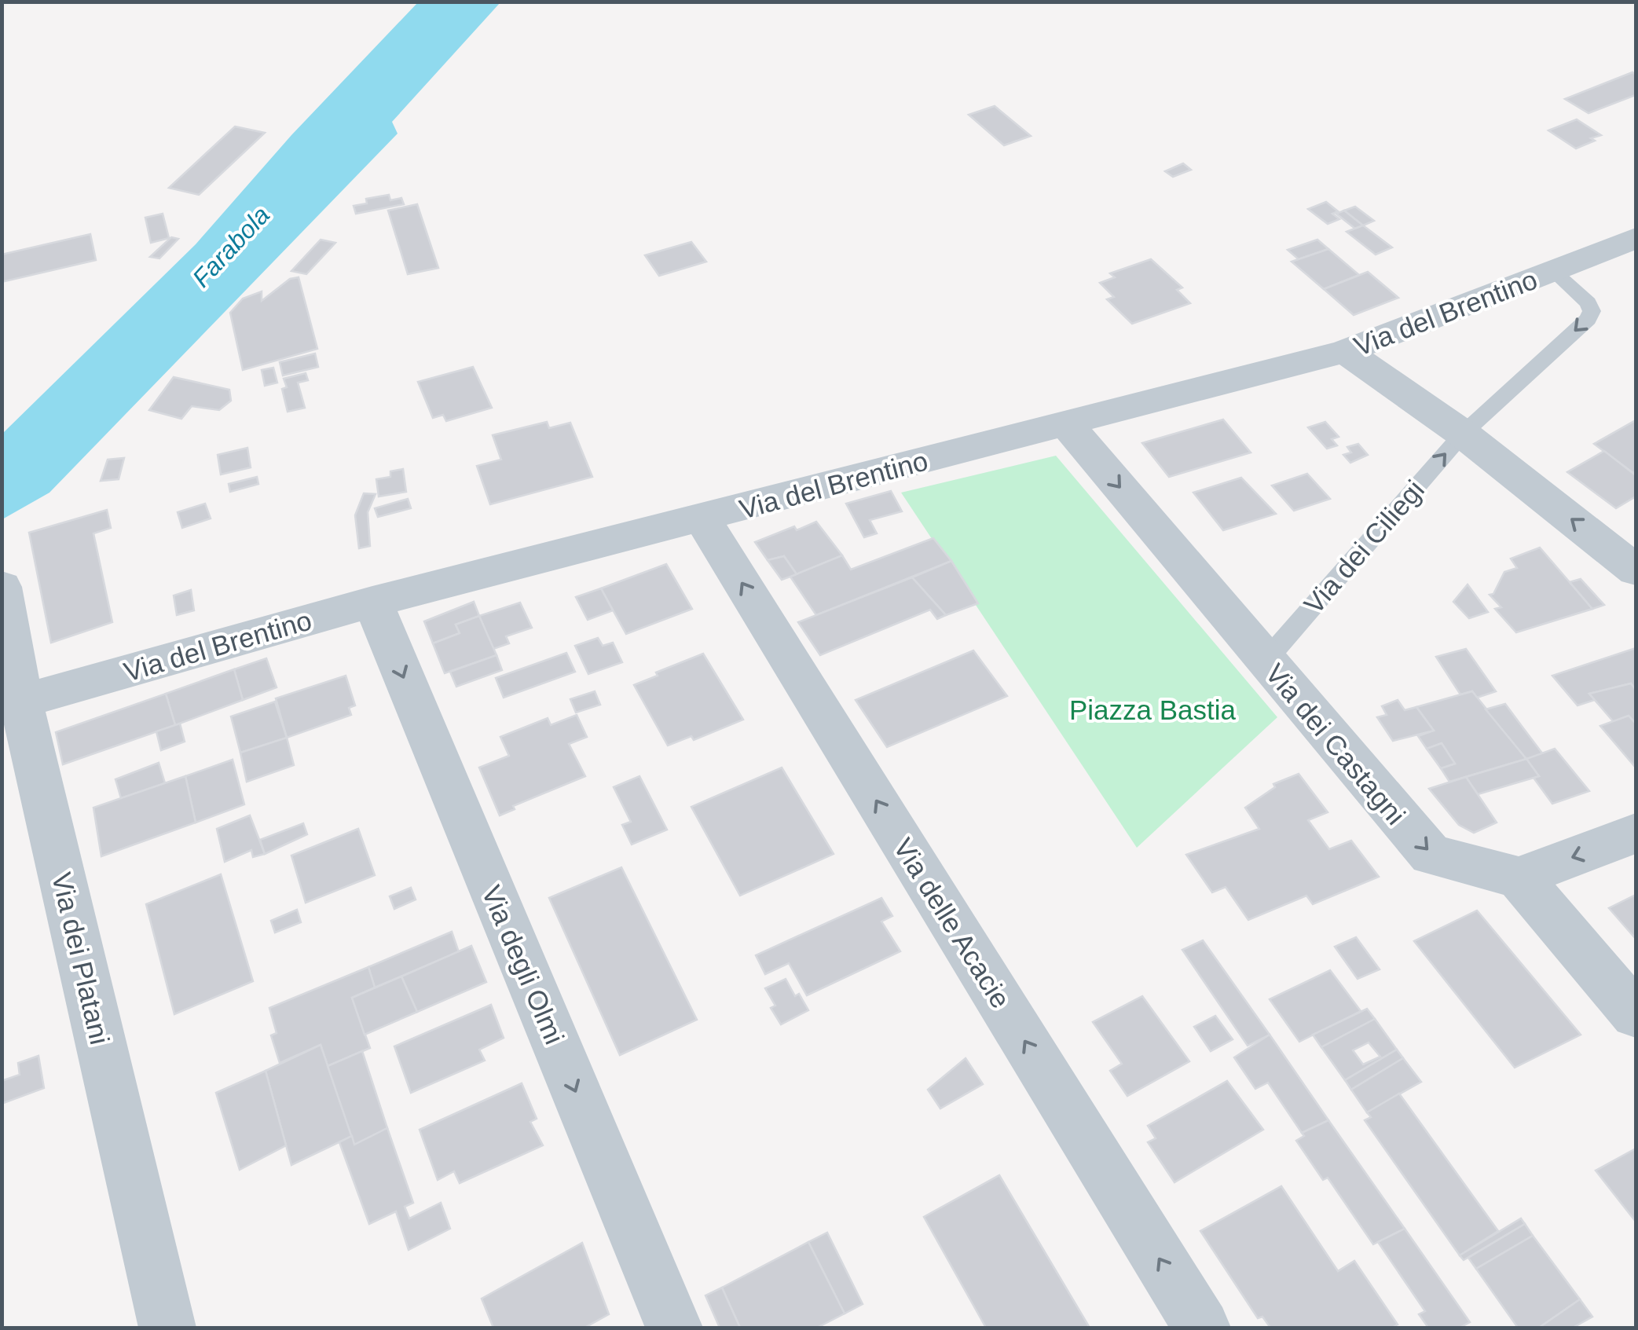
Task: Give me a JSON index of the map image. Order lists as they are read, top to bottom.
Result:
{
  "streets": {
    "street": [
      "Via del Brentino",
      "Via dei Castagni",
      "Via delle Acacie",
      "Via dei Platani",
      "Via degli Olmi"
    ],
    "lane": ["Via dei Ciliegi"]
  },
  "crossings": [
    ["Via del Brentino", "Via dei Ciliegi"],
    ["Via del Brentino", "Via dei Castagni"],
    ["Via del Brentino", "Via delle Acacie"],
    ["Via del Brentino", "Via dei Platani"],
    ["Via del Brentino", "Via degli Olmi"],
    ["Via dei Ciliegi", "Via dei Castagni"]
  ],
  "one_way": ["Via delle Acacie", "Via degli Olmi"],
  "water": ["Farabola"],
  "parks": ["Piazza Bastia"]
}
